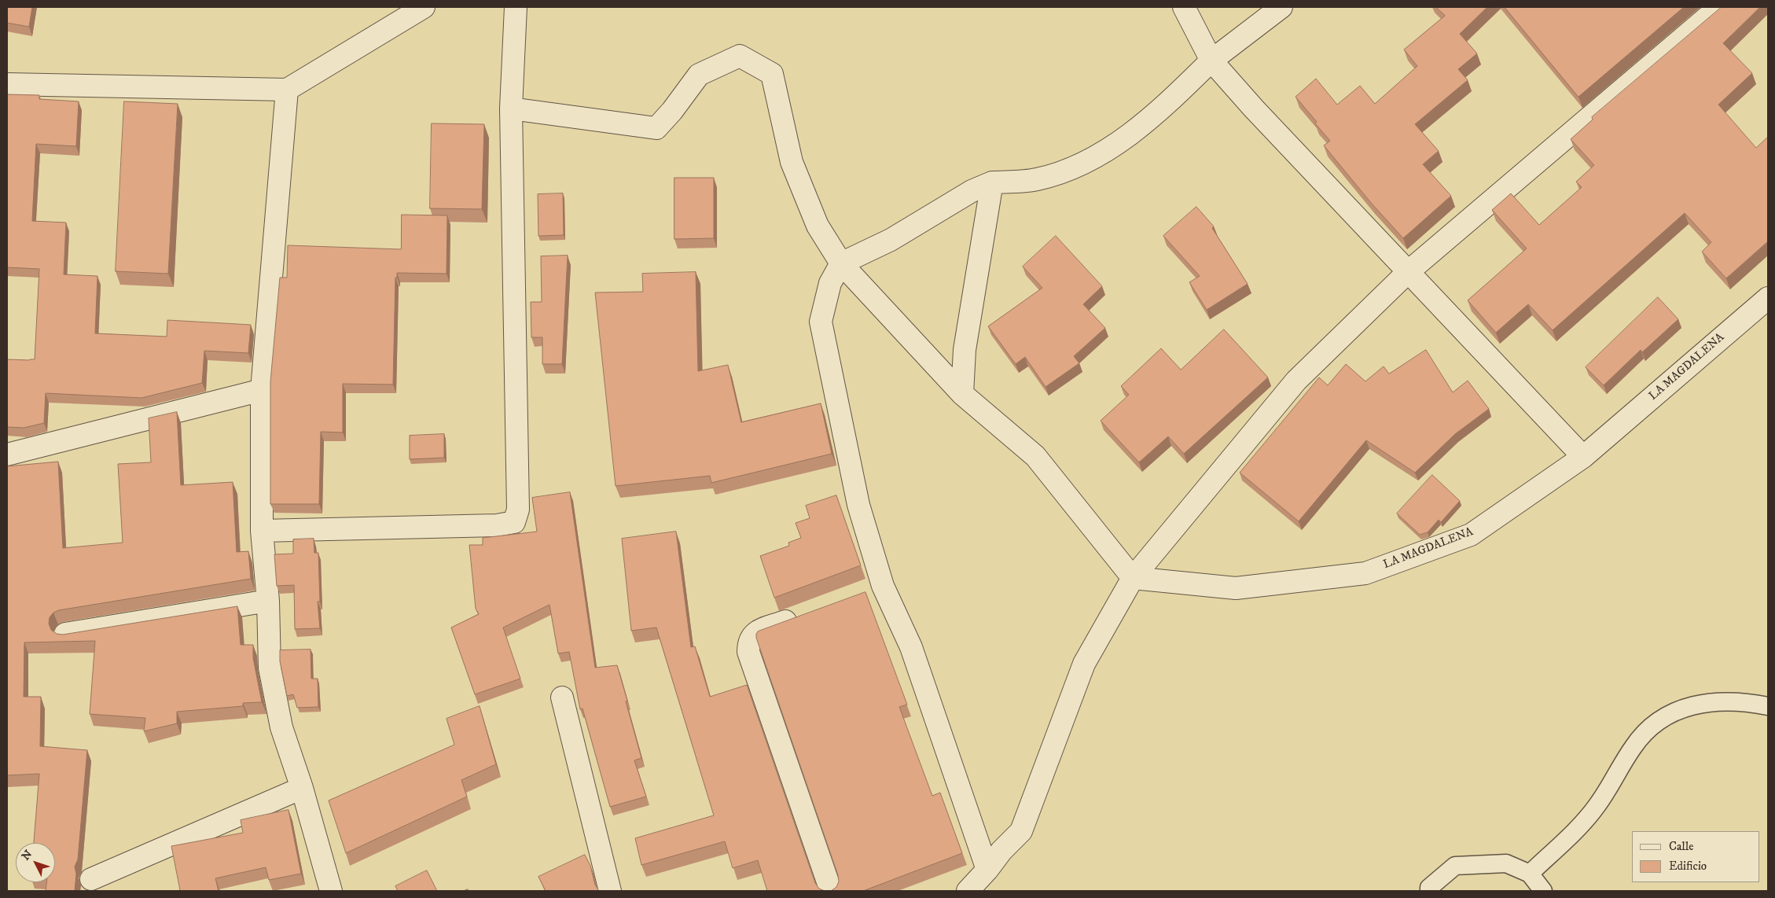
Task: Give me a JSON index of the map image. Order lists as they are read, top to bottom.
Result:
{
  "streets": {
    "street": ["LA MAGDALENA"]
  },
  "legend": ["Calle", "Edificio"],
  "north": "top left"
}
